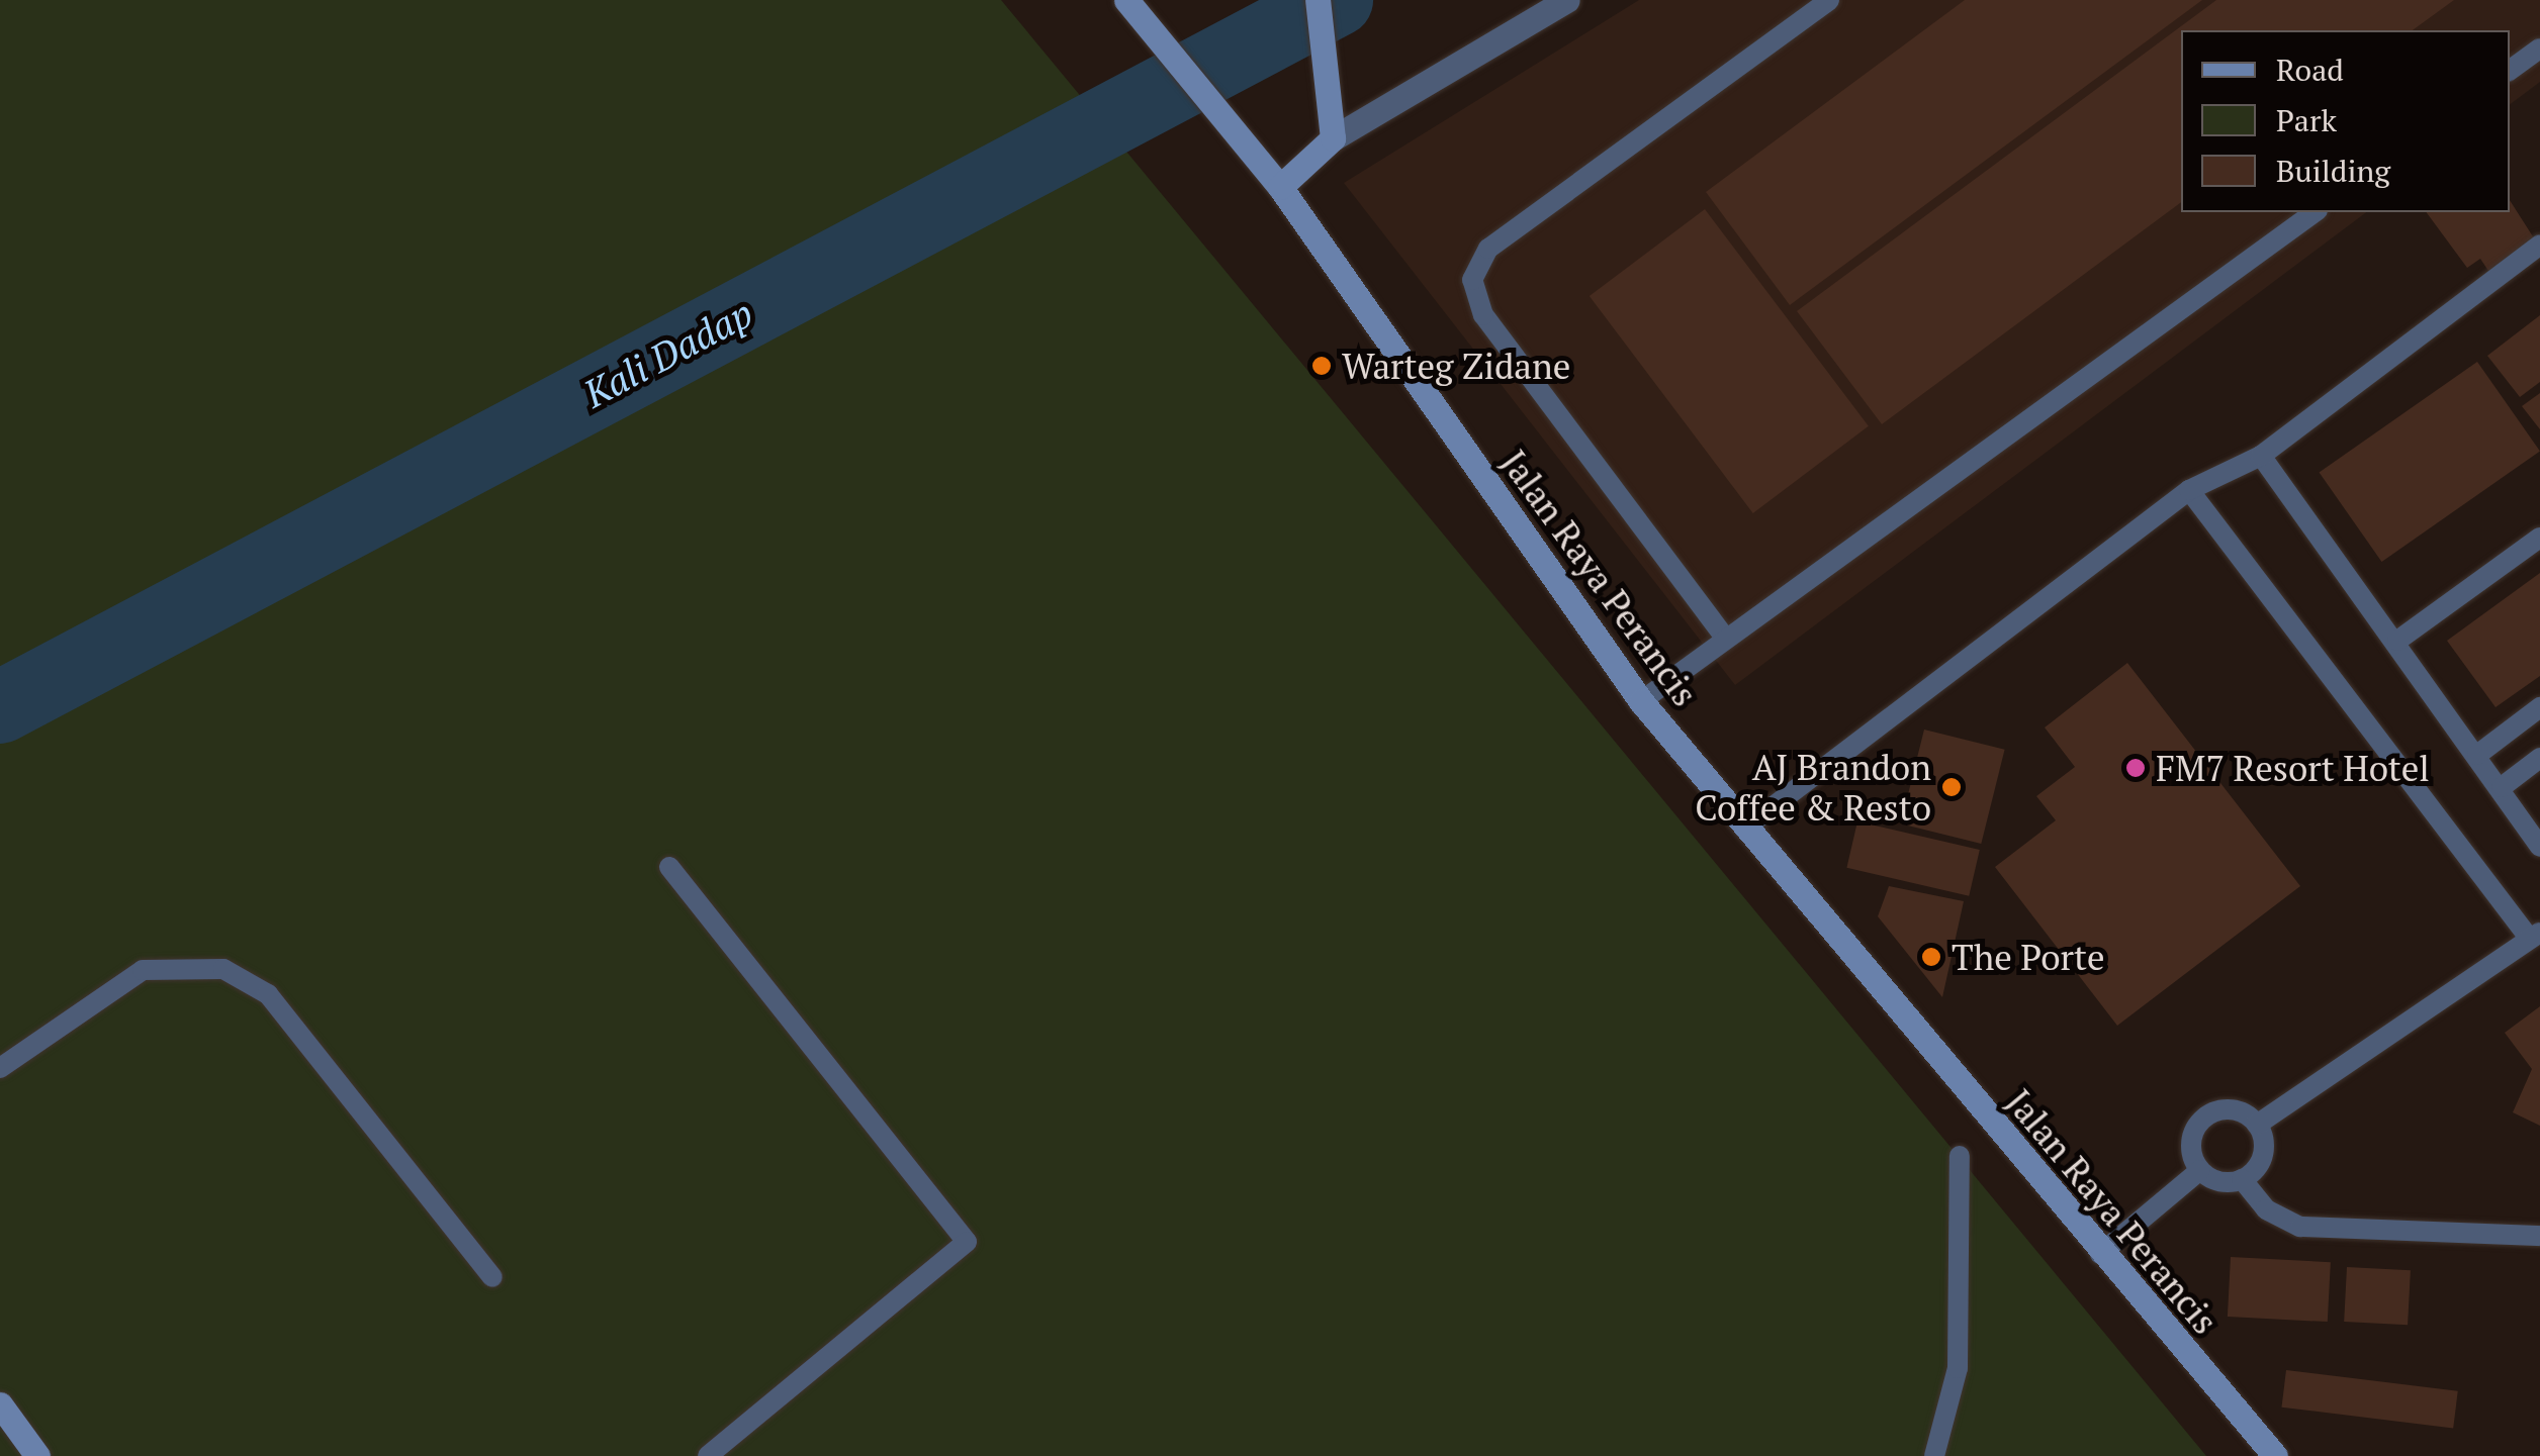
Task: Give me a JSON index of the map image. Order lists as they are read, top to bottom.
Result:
{
  "streets": {
    "street": ["Jalan Raya Perancis"]
  },
  "water": ["Kali Dadap"],
  "places": [
    "Warteg Zidane",
    "FM7 Resort Hotel",
    "AJ Brandon Coffee & Resto",
    "The Porte"
  ],
  "legend": ["Road", "Park", "Building"]
}
